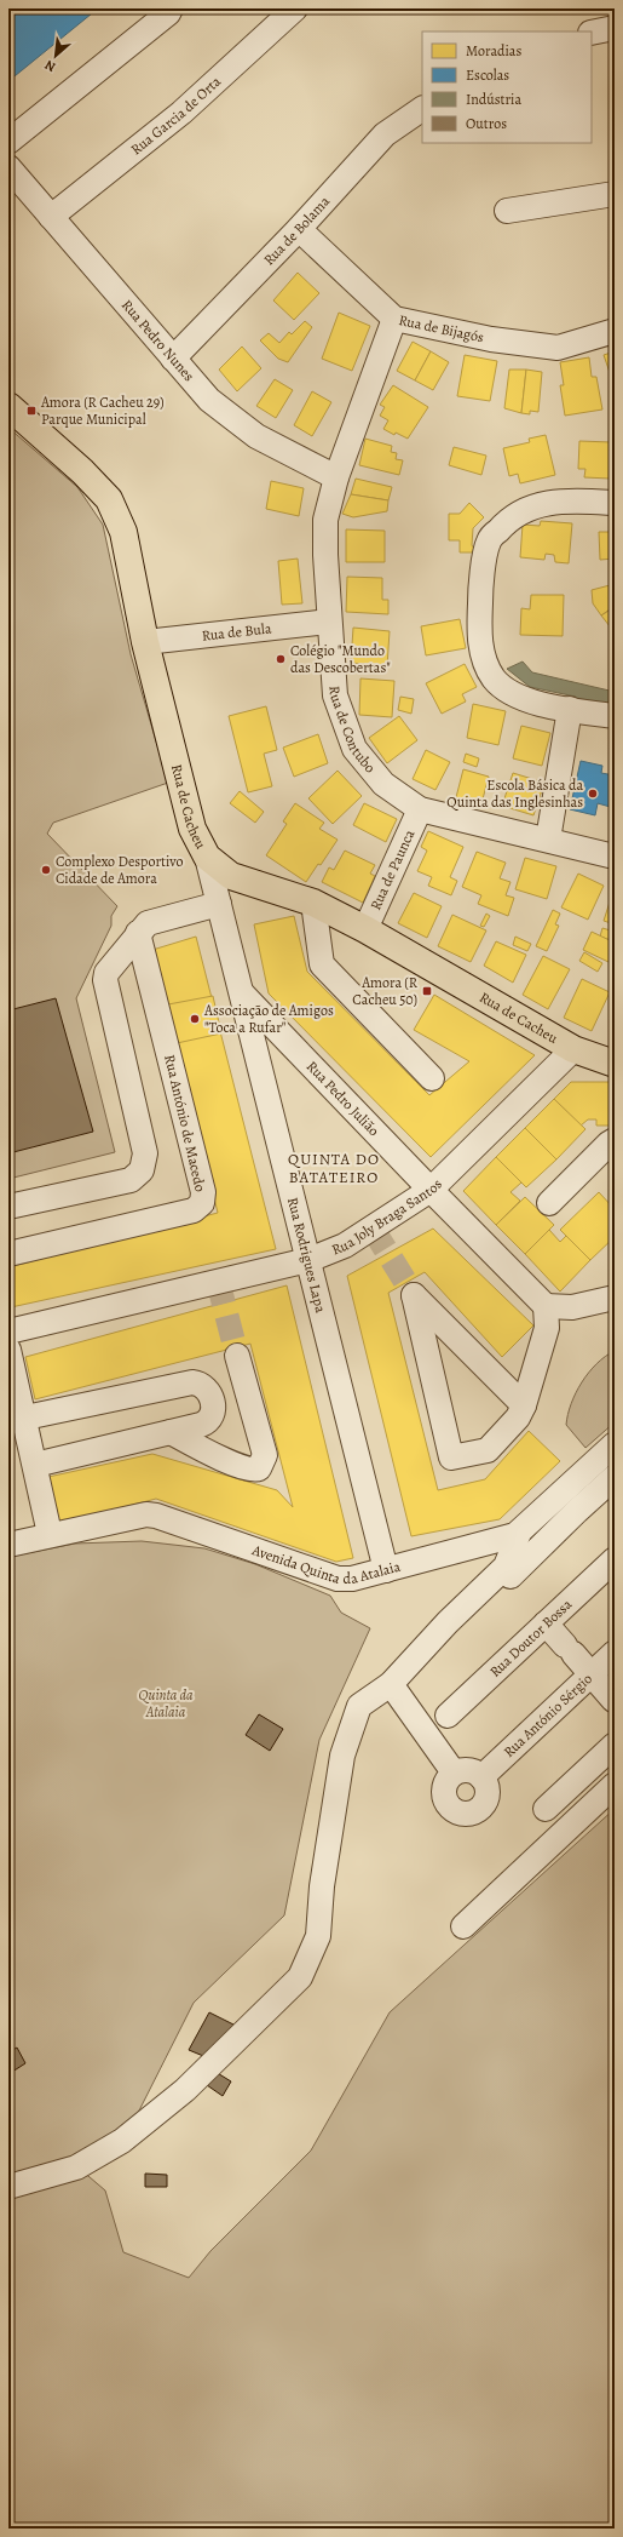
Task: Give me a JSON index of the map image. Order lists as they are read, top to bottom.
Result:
{
  "streets": {
    "main road": ["Rua de Cacheu"],
    "street": [
      "Rua Garcia de Orta",
      "Rua de Bolama",
      "Rua de Bijagós",
      "Rua Pedro Nunes",
      "Rua de Bula",
      "Rua de Contubo",
      "Rua de Paunca",
      "Rua Pedro Julião",
      "Rua António de Macedo",
      "Rua Joly Braga Santos",
      "Rua Rodrigues Lapa",
      "Avenida Quinta da Atalaia",
      "Rua Doutor Bossa",
      "Rua António Sérgio"
    ]
  },
  "crossings": [
    ["Rua Garcia de Orta", "Rua Pedro Nunes"],
    ["Rua de Bolama", "Rua de Bijagós"],
    ["Rua de Bolama", "Rua Pedro Nunes"],
    ["Rua de Bijagós", "Rua de Contubo"],
    ["Rua Pedro Nunes", "Rua de Contubo"],
    ["Rua de Bula", "Rua de Contubo"],
    ["Rua de Bula", "Rua de Cacheu"],
    ["Rua de Contubo", "Rua de Paunca"],
    ["Rua de Cacheu", "Rua de Paunca"],
    ["Rua de Cacheu", "Rua Joly Braga Santos"],
    ["Rua de Cacheu", "Rua Rodrigues Lapa"],
    ["Rua Pedro Julião", "Rua Joly Braga Santos"],
    ["Rua Pedro Julião", "Rua Rodrigues Lapa"],
    ["Rua Joly Braga Santos", "Rua Rodrigues Lapa"],
    ["Rua Rodrigues Lapa", "Avenida Quinta da Atalaia"]
  ],
  "districts": ["QUINTA DO BATATEIRO"],
  "parks": ["Quinta da Atalaia"],
  "places": {
    "transit": ["Amora (R Cacheu 29) Parque Municipal", "Amora (R Cacheu 50)"],
    "other": [
      "Colégio \"Mundo das Descobertas\"",
      "Escola Básica da Quinta das Inglesinhas",
      "Complexo Desportivo Cidade de Amora",
      "Associação de Amigos \"Toca a Rufar\""
    ]
  },
  "legend": [
    "Moradias",
    "Escolas",
    "Indústria",
    "Outros"
  ],
  "north": "bottom left"
}
